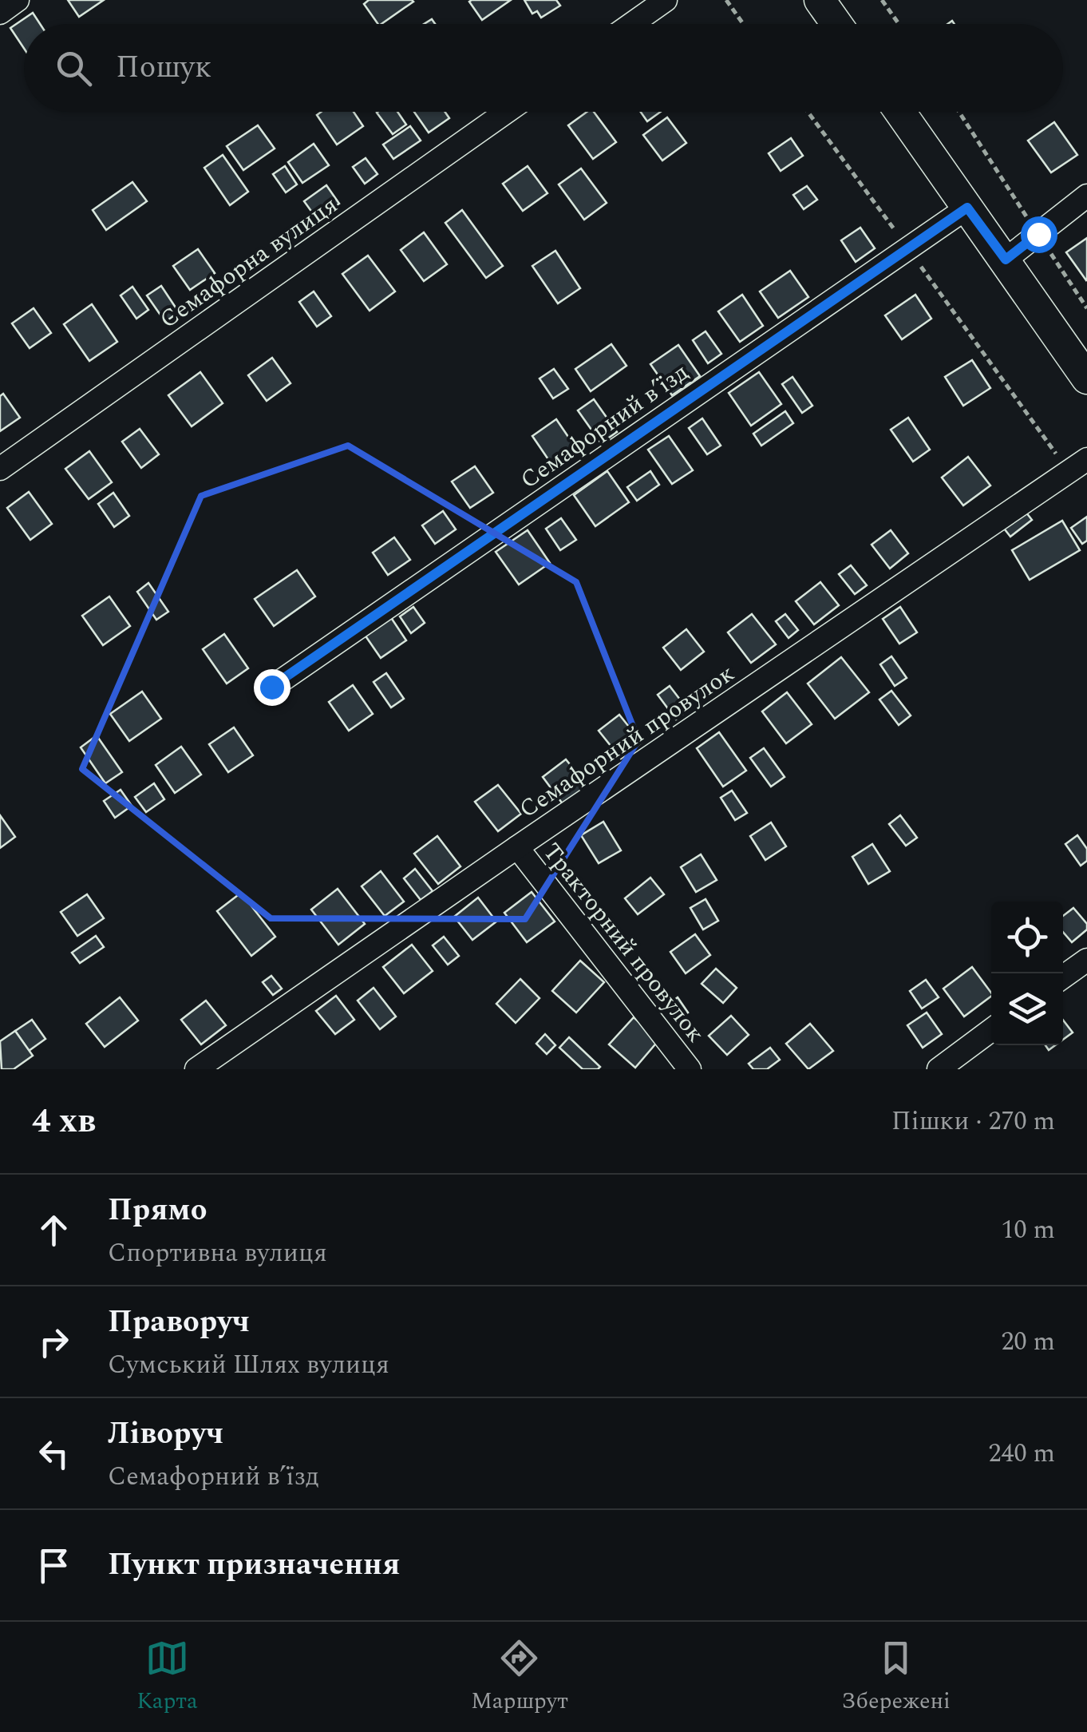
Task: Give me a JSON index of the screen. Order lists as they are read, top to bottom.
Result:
{
  "streets": {
    "street": [
      "Семафорна вулиця",
      "Семафорний в’їзд",
      "Семафорний провулок",
      "Тракторний провулок"
    ]
  },
  "crossings": [
    ["Семафорний провулок", "Тракторний провулок"]
  ],
  "page": {
    "search": "Пошук",
    "heading": ["4 хв", "Пішки · 270 m"],
    "list": [
      ["Прямо", "Спортивна вулиця", "10 m"],
      ["Праворуч", "Сумський Шлях вулиця", "20 m"],
      ["Ліворуч", "Семафорний в’їзд", "240 m"],
      "Пункт призначення"
    ],
    "nav": ["Карта", "Маршрут", "Збережені"]
  }
}
